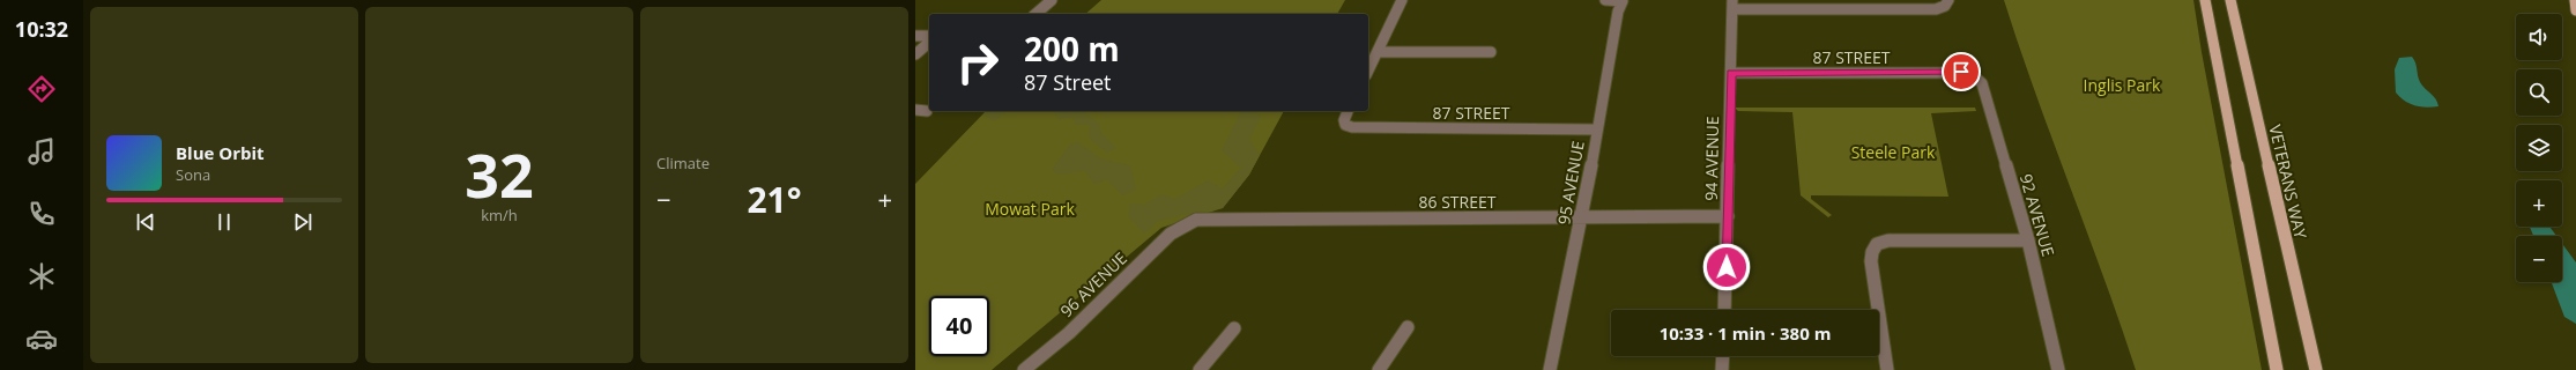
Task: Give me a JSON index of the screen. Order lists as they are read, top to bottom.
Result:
{
  "streets": {
    "main road": ["VETERANS WAY"],
    "street": [
      "87 STREET",
      "94 AVENUE",
      "95 AVENUE",
      "86 STREET",
      "92 AVENUE",
      "96 AVENUE"
    ]
  },
  "crossings": [
    ["87 STREET", "94 AVENUE"],
    ["87 STREET", "95 AVENUE"],
    ["87 STREET", "92 AVENUE"],
    ["94 AVENUE", "86 STREET"],
    ["95 AVENUE", "86 STREET"],
    ["86 STREET", "96 AVENUE"]
  ],
  "parks": ["Inglis Park", "Steele Park", "Mowat Park"],
  "page": {
    "tabs": "10:32",
    "tile": [
      ["32", "km/h"],
      "Climate"
    ],
    "map_buttons": ["+", "−"],
    "turn": ["200 m", "87 Street"],
    "song": ["Blue Orbit", "Sona"],
    "heat": ["−", "21°", "+"],
    "limit": "40",
    "trip": "10:33 · 1 min · 380 m"
  }
}
